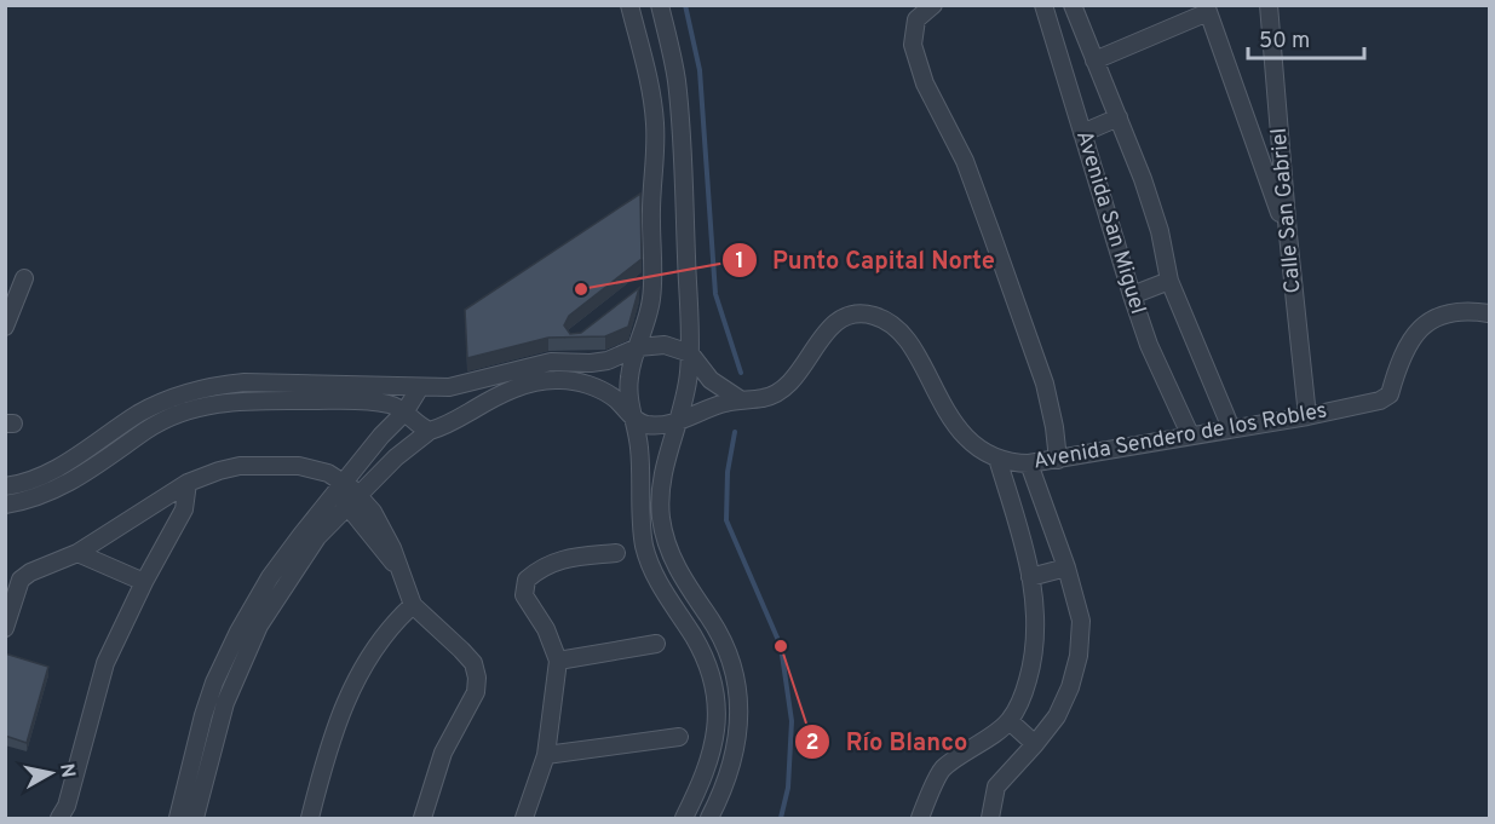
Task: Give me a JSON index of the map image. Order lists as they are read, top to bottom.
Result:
{
  "streets": {
    "street": ["Calle San Gabriel", "Avenida San Miguel", "Avenida Sendero de los Robles"]
  },
  "crossings": [
    ["Calle San Gabriel", "Avenida Sendero de los Robles"],
    ["Avenida San Miguel", "Avenida Sendero de los Robles"]
  ],
  "places": ["Punto Capital Norte", "Río Blanco"],
  "scale_bar": "50 m",
  "north": "right"
}
